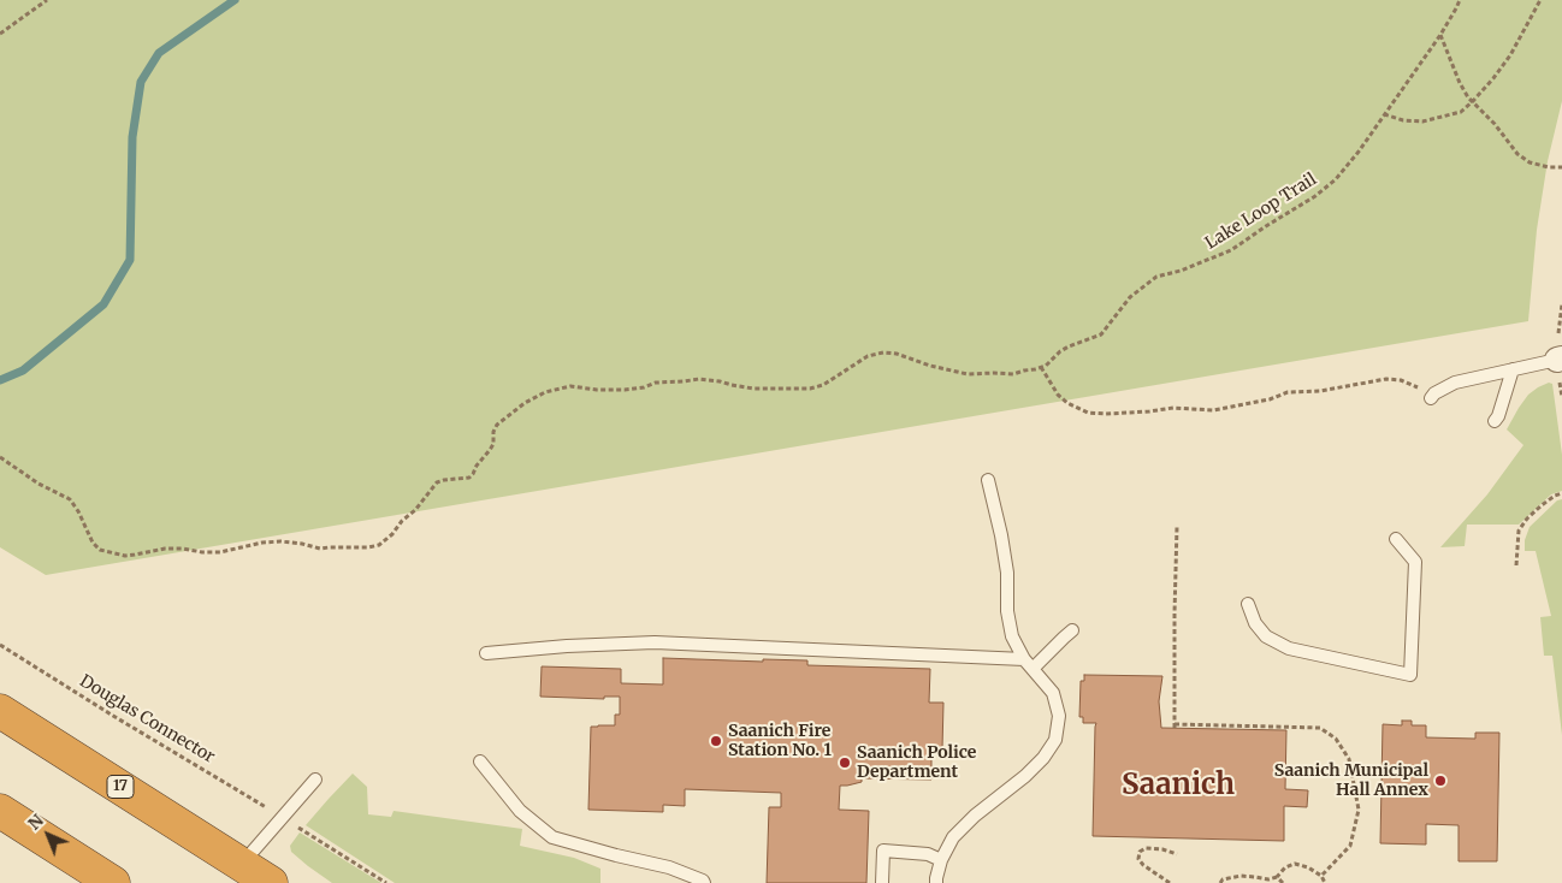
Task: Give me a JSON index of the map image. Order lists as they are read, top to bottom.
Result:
{
  "streets": {
    "highway": ["17"],
    "path": ["Lake Loop Trail", "Douglas Connector"]
  },
  "districts": ["Saanich"],
  "places": ["Saanich Fire Station No. 1", "Saanich Police Department", "Saanich Municipal Hall Annex"],
  "north": "top left"
}
